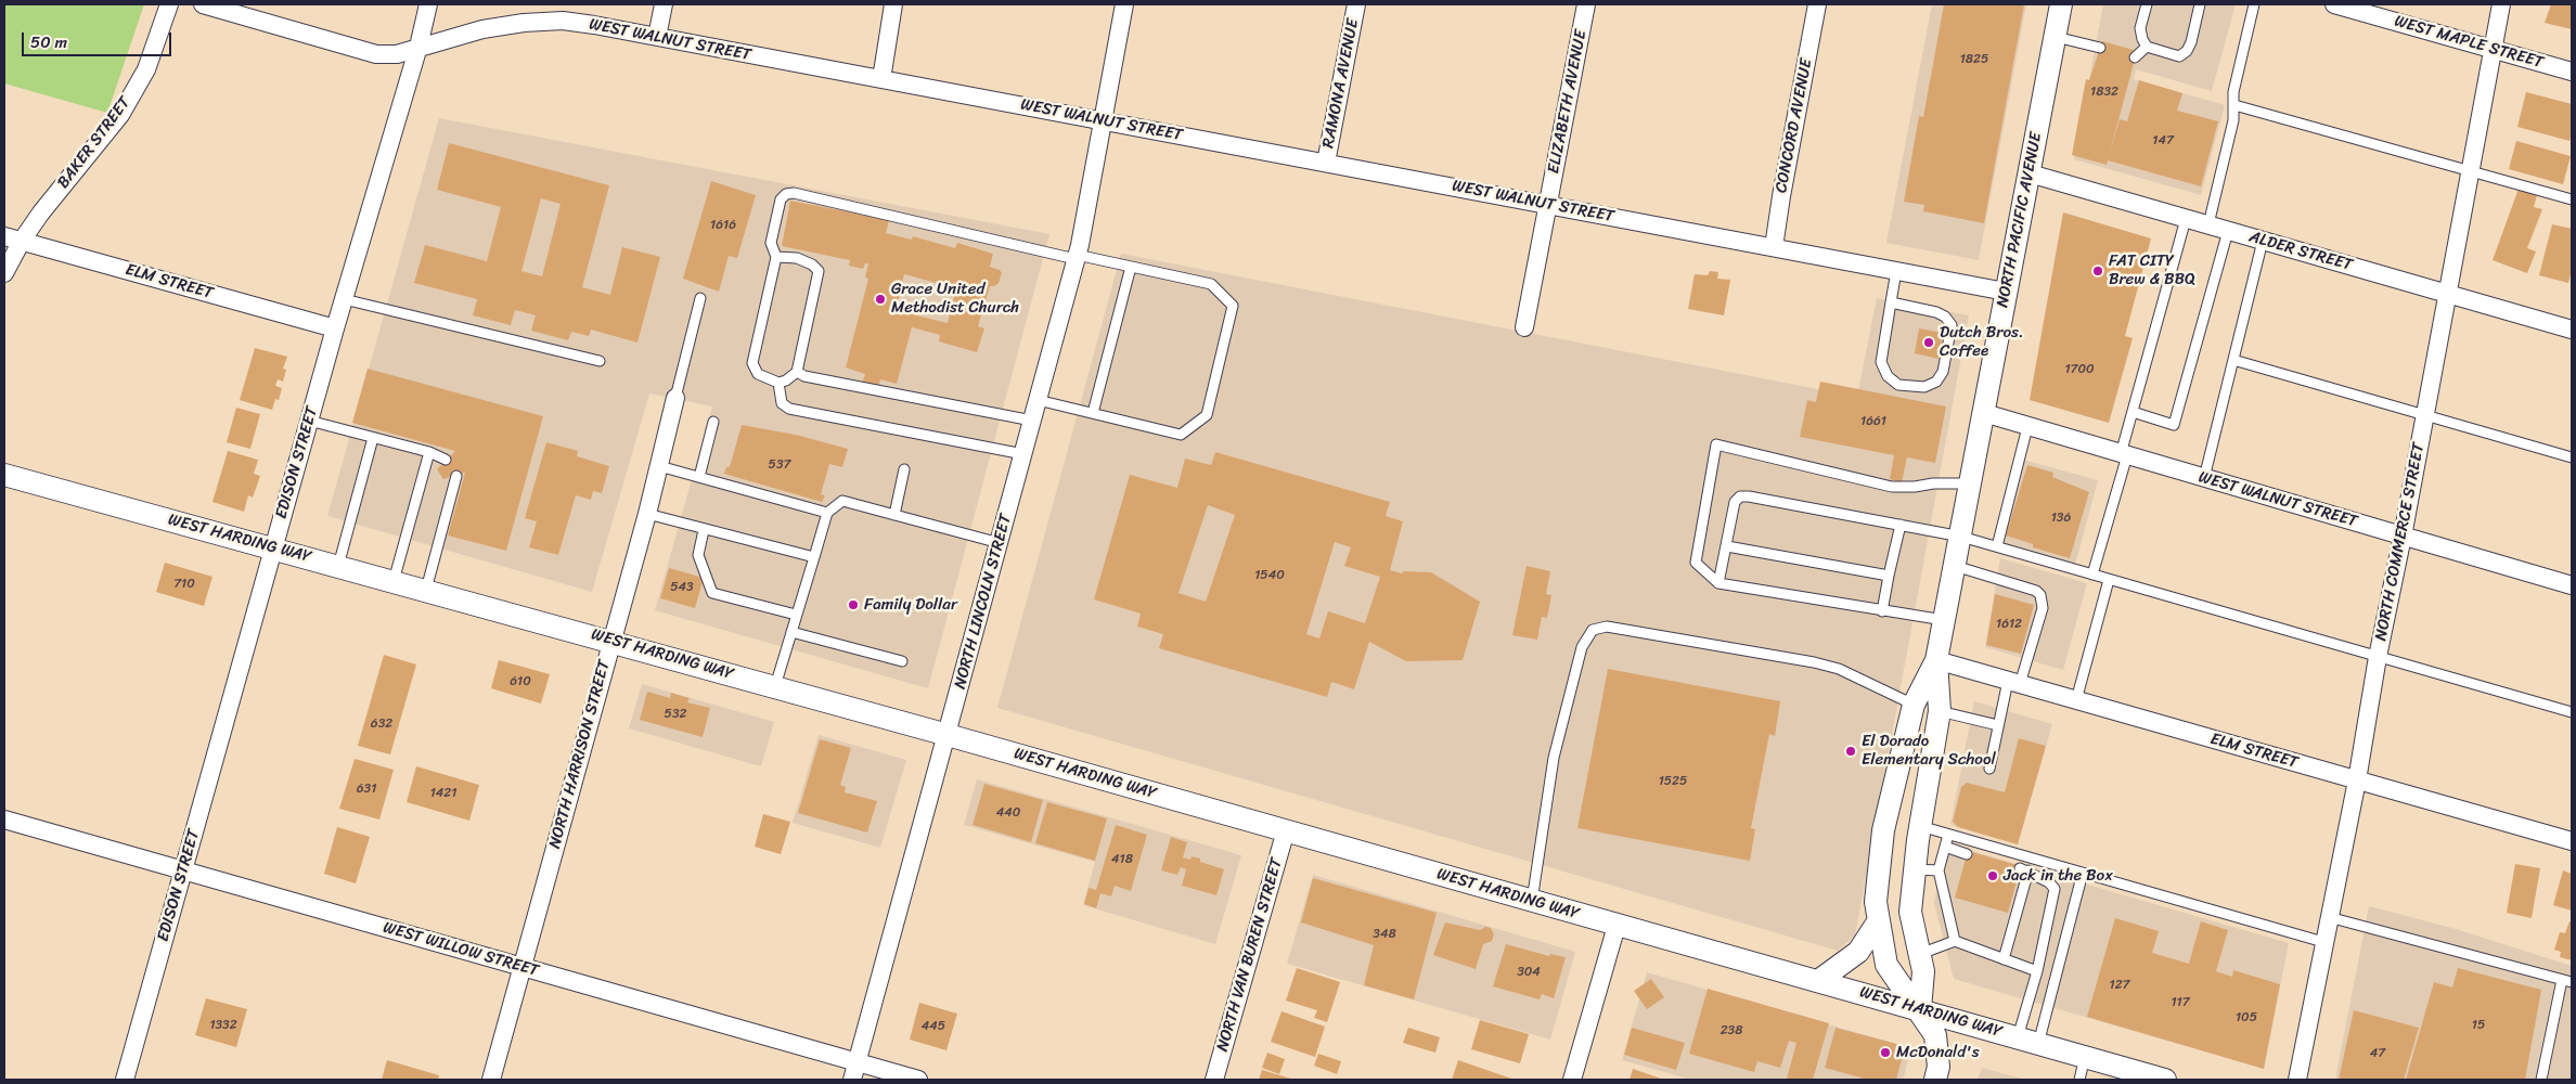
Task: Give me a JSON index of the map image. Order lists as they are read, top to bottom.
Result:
{
  "streets": {
    "street": [
      "WEST WALNUT STREET",
      "WEST MAPLE STREET",
      "RAMONA AVENUE",
      "ELIZABETH AVENUE",
      "CONCORD AVENUE",
      "BAKER STREET",
      "NORTH PACIFIC AVENUE",
      "ALDER STREET",
      "ELM STREET",
      "EDISON STREET",
      "WEST HARDING WAY",
      "NORTH COMMERCE STREET",
      "NORTH LINCOLN STREET",
      "NORTH HARRISON STREET",
      "WEST WILLOW STREET",
      "NORTH VAN BUREN STREET"
    ]
  },
  "crossings": [
    ["WEST WALNUT STREET", "RAMONA AVENUE"],
    ["WEST WALNUT STREET", "ELIZABETH AVENUE"],
    ["WEST WALNUT STREET", "CONCORD AVENUE"],
    ["WEST WALNUT STREET", "NORTH PACIFIC AVENUE"],
    ["WEST WALNUT STREET", "EDISON STREET"],
    ["WEST WALNUT STREET", "NORTH COMMERCE STREET"],
    ["WEST WALNUT STREET", "NORTH LINCOLN STREET"],
    ["WEST MAPLE STREET", "NORTH COMMERCE STREET"],
    ["BAKER STREET", "ELM STREET"],
    ["NORTH PACIFIC AVENUE", "ALDER STREET"],
    ["NORTH PACIFIC AVENUE", "ELM STREET"],
    ["NORTH PACIFIC AVENUE", "WEST HARDING WAY"],
    ["ALDER STREET", "NORTH COMMERCE STREET"],
    ["ELM STREET", "EDISON STREET"],
    ["ELM STREET", "NORTH COMMERCE STREET"],
    ["EDISON STREET", "WEST HARDING WAY"],
    ["EDISON STREET", "WEST WILLOW STREET"],
    ["WEST HARDING WAY", "NORTH LINCOLN STREET"],
    ["WEST HARDING WAY", "NORTH HARRISON STREET"],
    ["WEST HARDING WAY", "NORTH VAN BUREN STREET"],
    ["NORTH LINCOLN STREET", "WEST WILLOW STREET"],
    ["NORTH HARRISON STREET", "WEST WILLOW STREET"]
  ],
  "places": [
    "FAT CITY Brew & BBQ",
    "Grace United Methodist Church",
    "Dutch Bros. Coffee",
    "Family Dollar",
    "El Dorado Elementary School",
    "Jack in the Box",
    "McDonald's"
  ],
  "house_numbers": [
    "1825",
    "1832",
    "147",
    "1616",
    "1700",
    "1661",
    "537",
    "136",
    "1540",
    "710",
    "543",
    "1612",
    "610",
    "532",
    "632",
    "1525",
    "631",
    "1421",
    "440",
    "418",
    "348",
    "304",
    "127",
    "117",
    "105",
    "1332",
    "15",
    "445",
    "238",
    "47"
  ],
  "scale_bar": "50 m"
}
